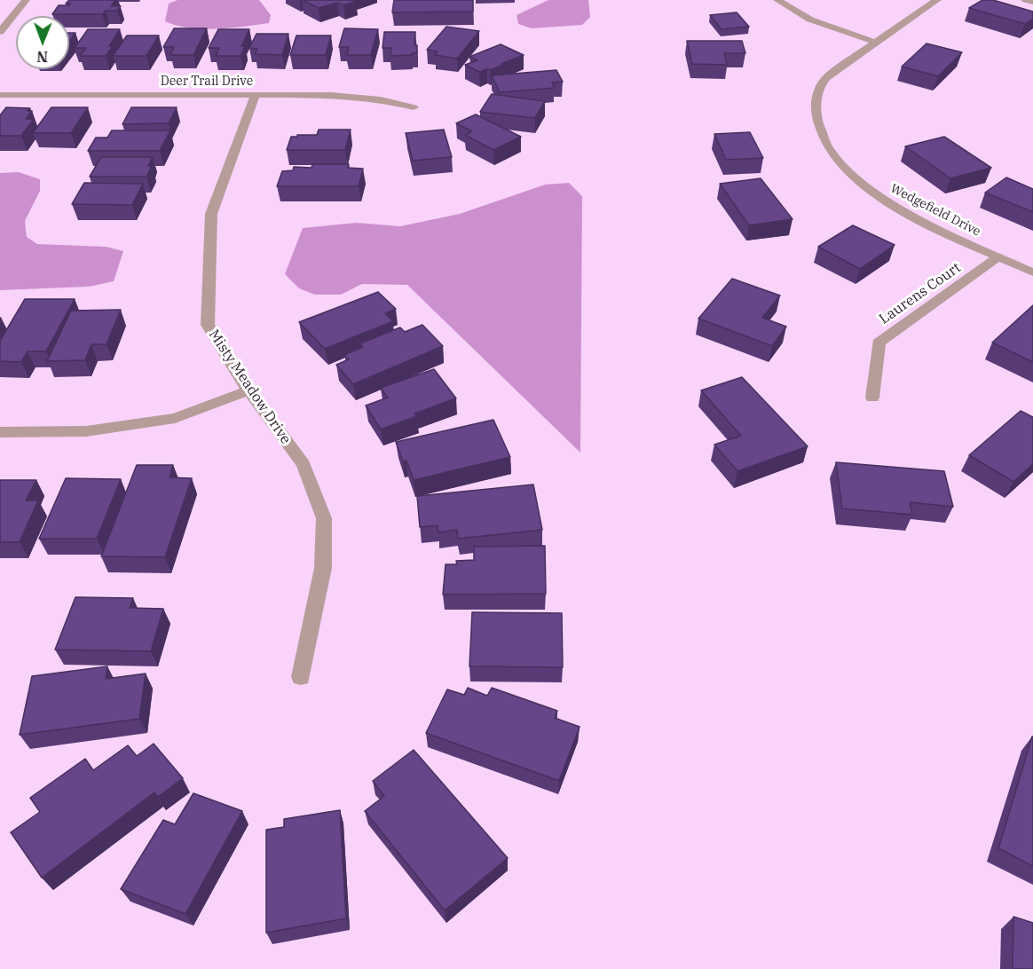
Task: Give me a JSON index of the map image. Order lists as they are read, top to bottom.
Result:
{
  "streets": {
    "street": [
      "Deer Trail Drive",
      "Wedgefield Drive",
      "Laurens Court",
      "Misty Meadow Drive"
    ]
  },
  "crossings": [
    ["Deer Trail Drive", "Misty Meadow Drive"],
    ["Wedgefield Drive", "Laurens Court"]
  ],
  "north": "bottom"
}
